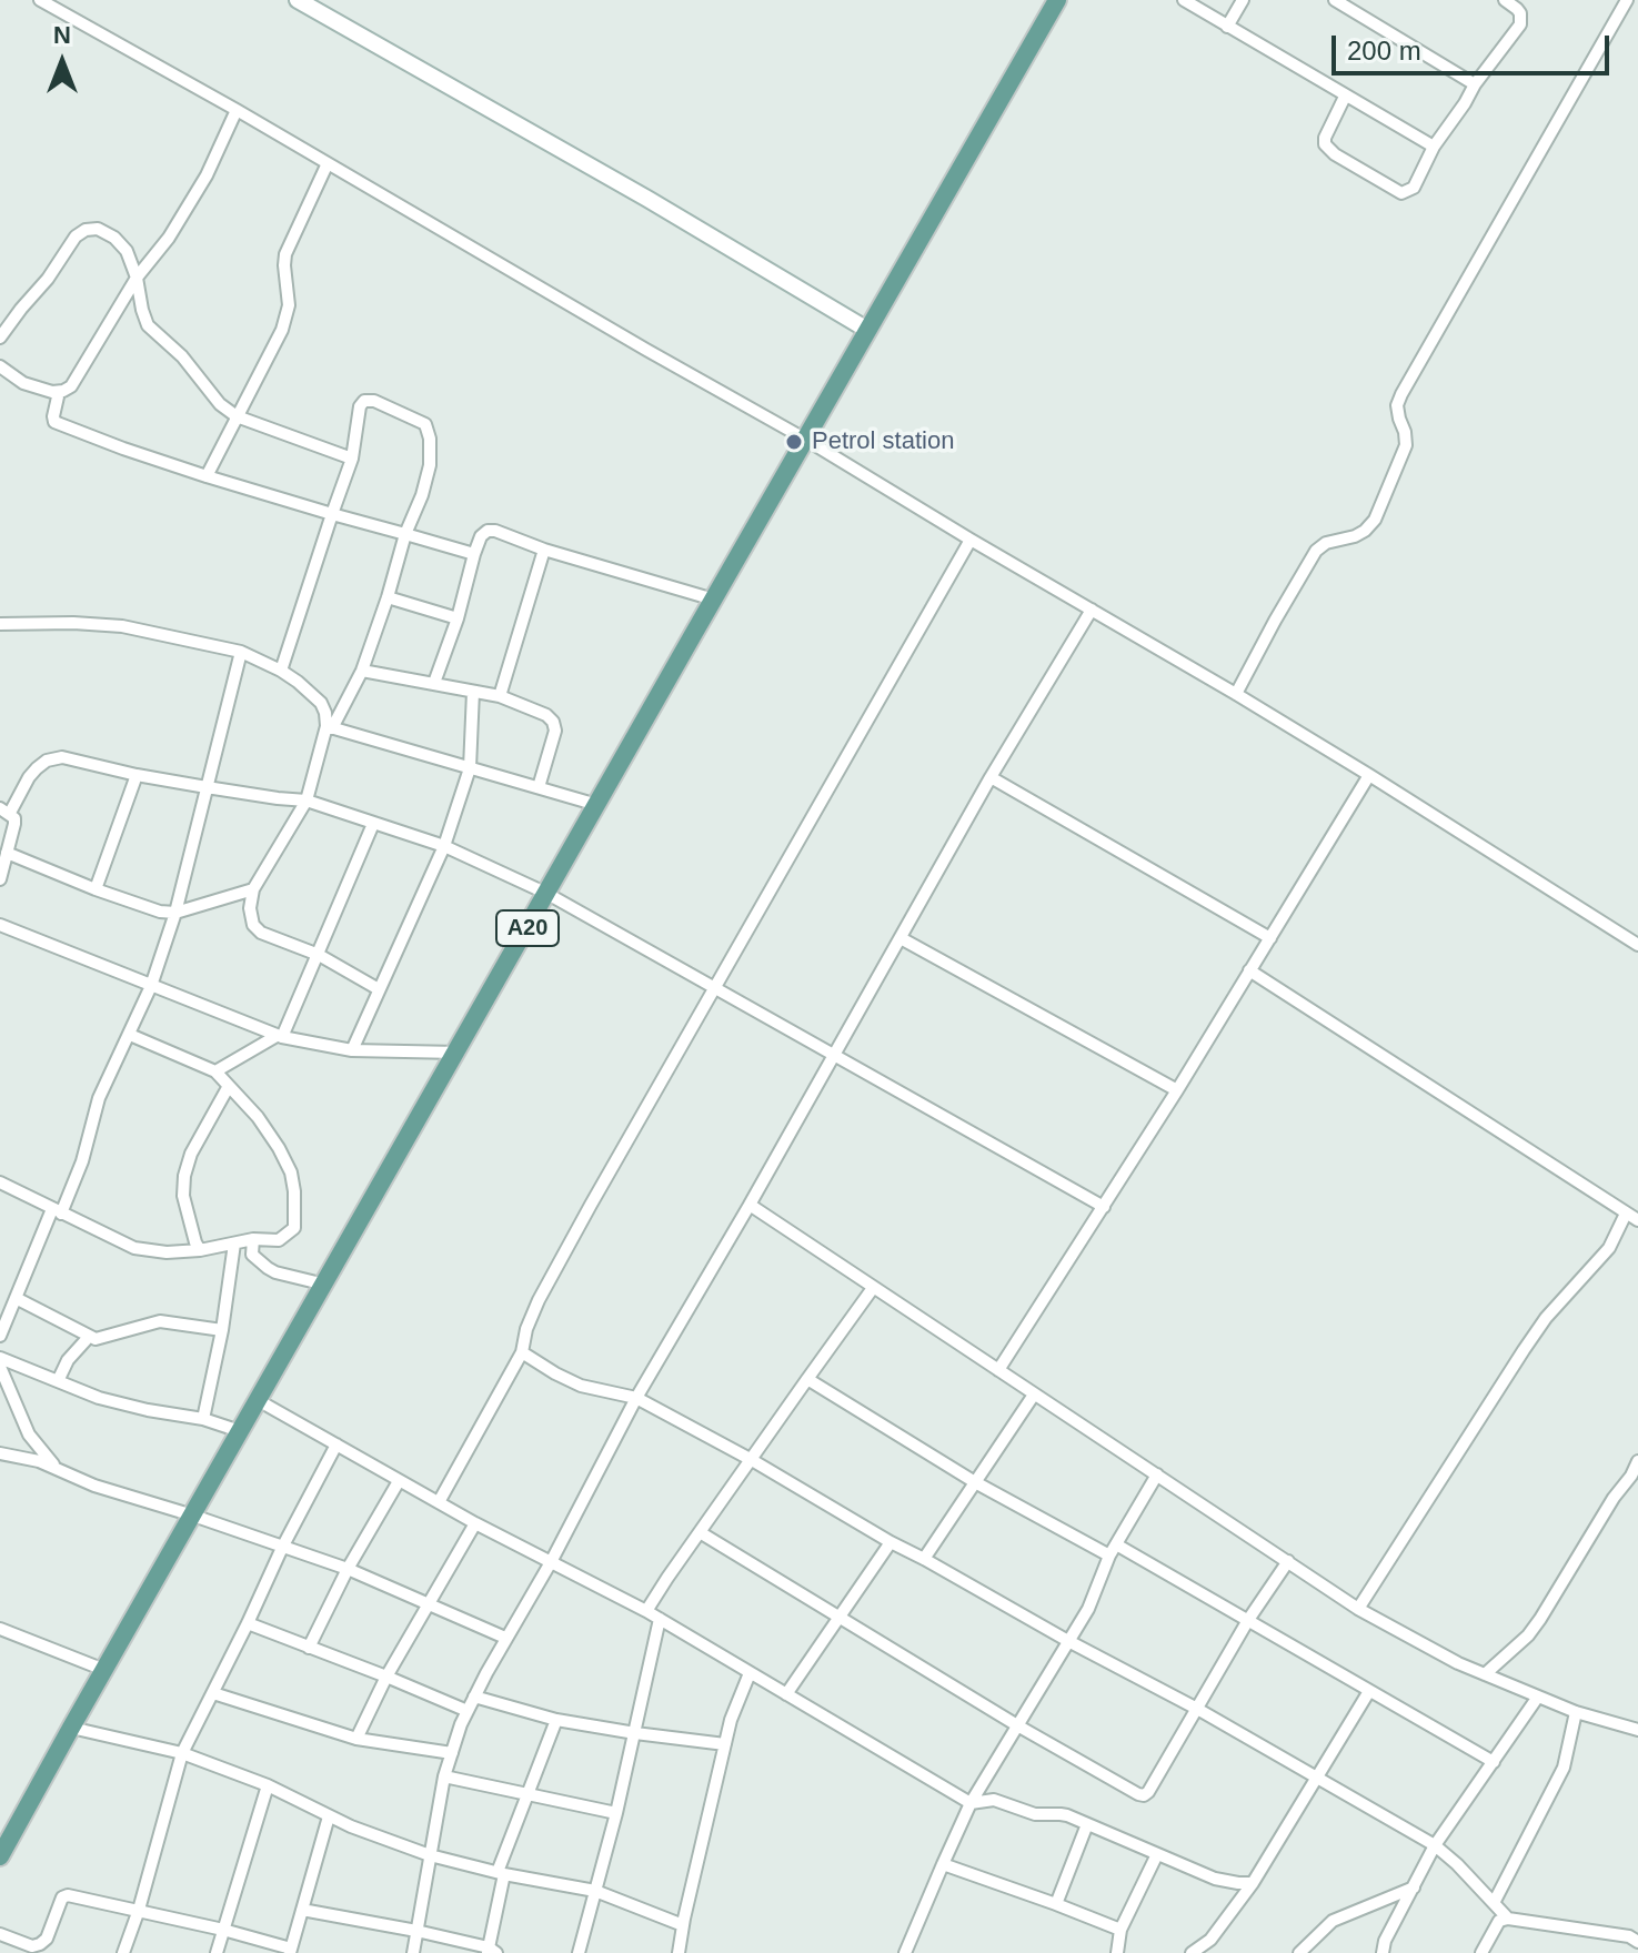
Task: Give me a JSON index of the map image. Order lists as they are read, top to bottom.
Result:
{
  "streets": {
    "main road": ["A20"]
  },
  "places": ["Petrol station"],
  "scale_bar": "200 m",
  "north": "top"
}
